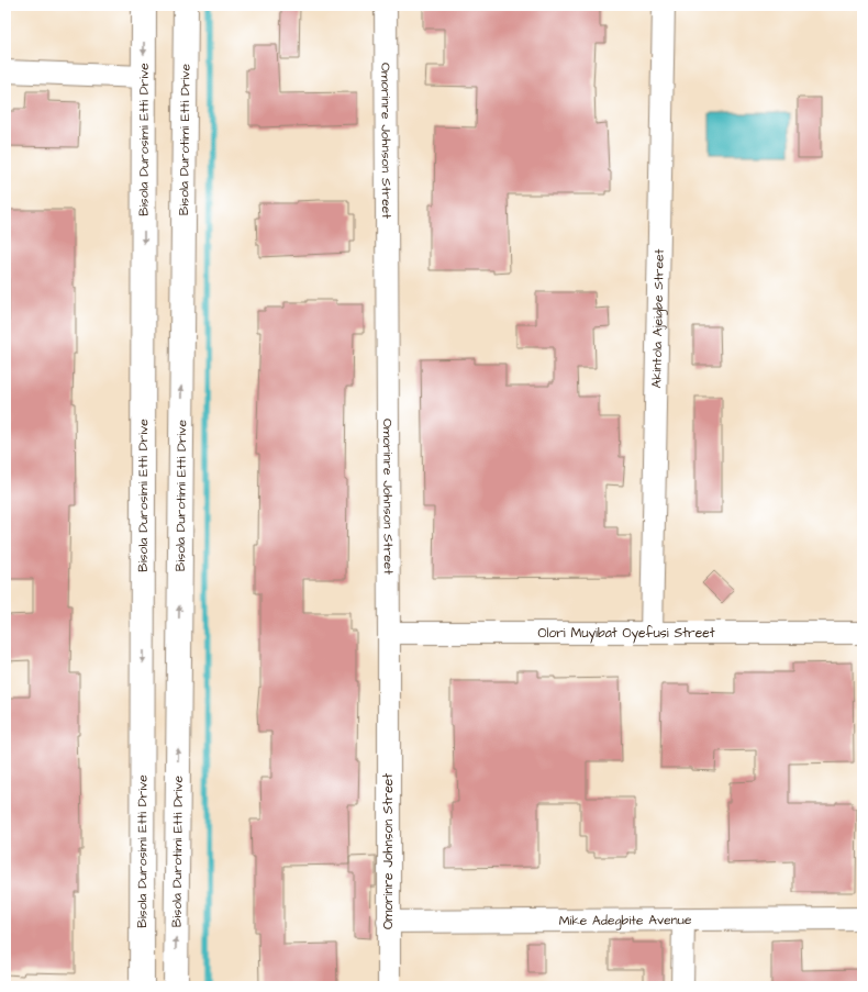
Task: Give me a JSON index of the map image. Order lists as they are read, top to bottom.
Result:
{
  "streets": {
    "main road": ["Bisola Durosimi Etti Drive", "Bisola Durotimi Etti Drive"],
    "street": [
      "Omorinre Johnson Street",
      "Akintola Ajeigbe Street",
      "Olori Muyibat Oyefusi Street",
      "Mike Adegbite Avenue"
    ]
  },
  "crossings": [
    ["Omorinre Johnson Street", "Olori Muyibat Oyefusi Street"],
    ["Omorinre Johnson Street", "Mike Adegbite Avenue"],
    ["Akintola Ajeigbe Street", "Olori Muyibat Oyefusi Street"]
  ],
  "one_way": ["Bisola Durosimi Etti Drive", "Bisola Durotimi Etti Drive"]
}
